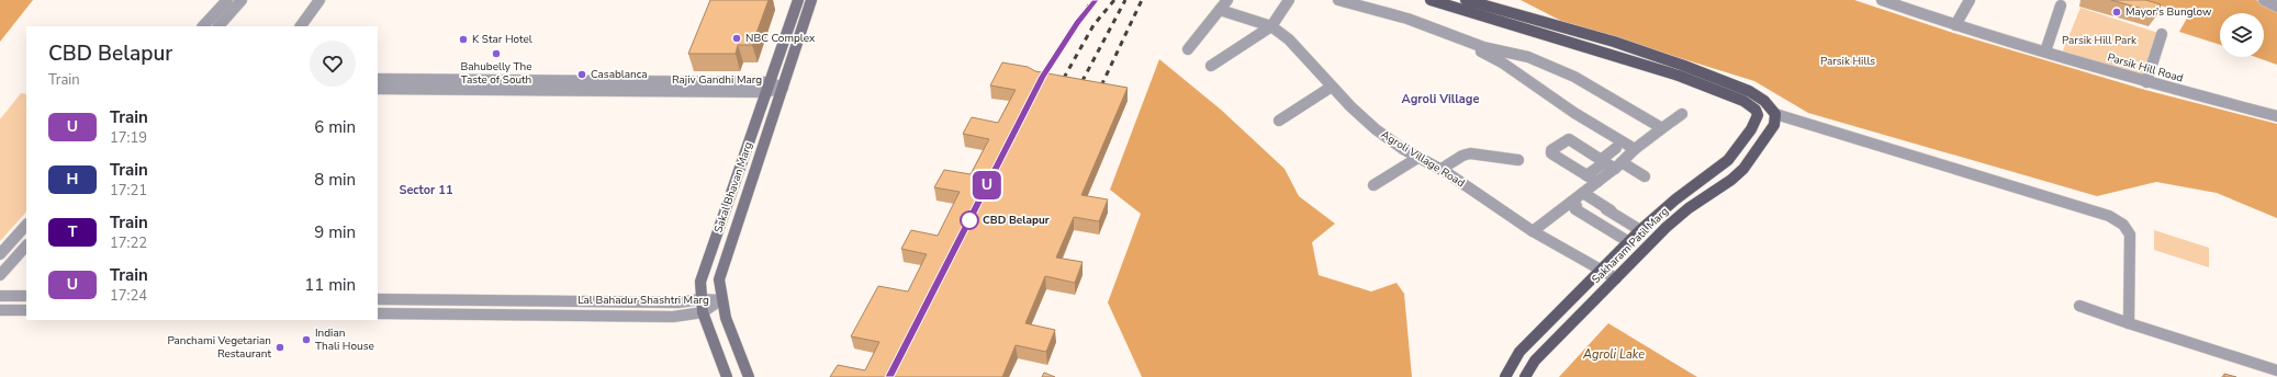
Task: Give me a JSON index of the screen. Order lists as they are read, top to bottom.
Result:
{
  "streets": {
    "main road": ["Sakal Bhavan Marg", "Sakharam Patil Marg"],
    "street": [
      "Parsik Hill Road",
      "Rajiv Gandhi Marg",
      "Agroli Village Road",
      "Lal Bahadur Shashtri Marg"
    ]
  },
  "crossings": [
    ["Rajiv Gandhi Marg", "Sakal Bhavan Marg"],
    ["Agroli Village Road", "Sakharam Patil Marg"],
    ["Sakal Bhavan Marg", "Lal Bahadur Shashtri Marg"]
  ],
  "districts": ["Agroli Village", "Sector 11"],
  "water": ["Agroli Lake"],
  "parks": ["Parsik Hill Park", "Parsik Hills"],
  "places": [
    "Mayor's Bunglow",
    "NBC Complex",
    "K Star Hotel",
    "Bahubelly The Taste of South",
    "Casablanca",
    "CBD Belapur",
    "Indian Thali House",
    "Panchami Vegetarian Restaurant"
  ],
  "page": {
    "on_map": "U",
    "heading": ["CBD Belapur", "Train"],
    "list": [
      {
        "mark": "U",
        "name": "Train",
        "note": "17:19",
        "value": "6 min"
      },
      {
        "mark": "H",
        "name": "Train",
        "note": "17:21",
        "value": "8 min"
      },
      {
        "mark": "T",
        "name": "Train",
        "note": "17:22",
        "value": "9 min"
      },
      {
        "mark": "U",
        "name": "Train",
        "note": "17:24",
        "value": "11 min"
      }
    ]
  }
}
